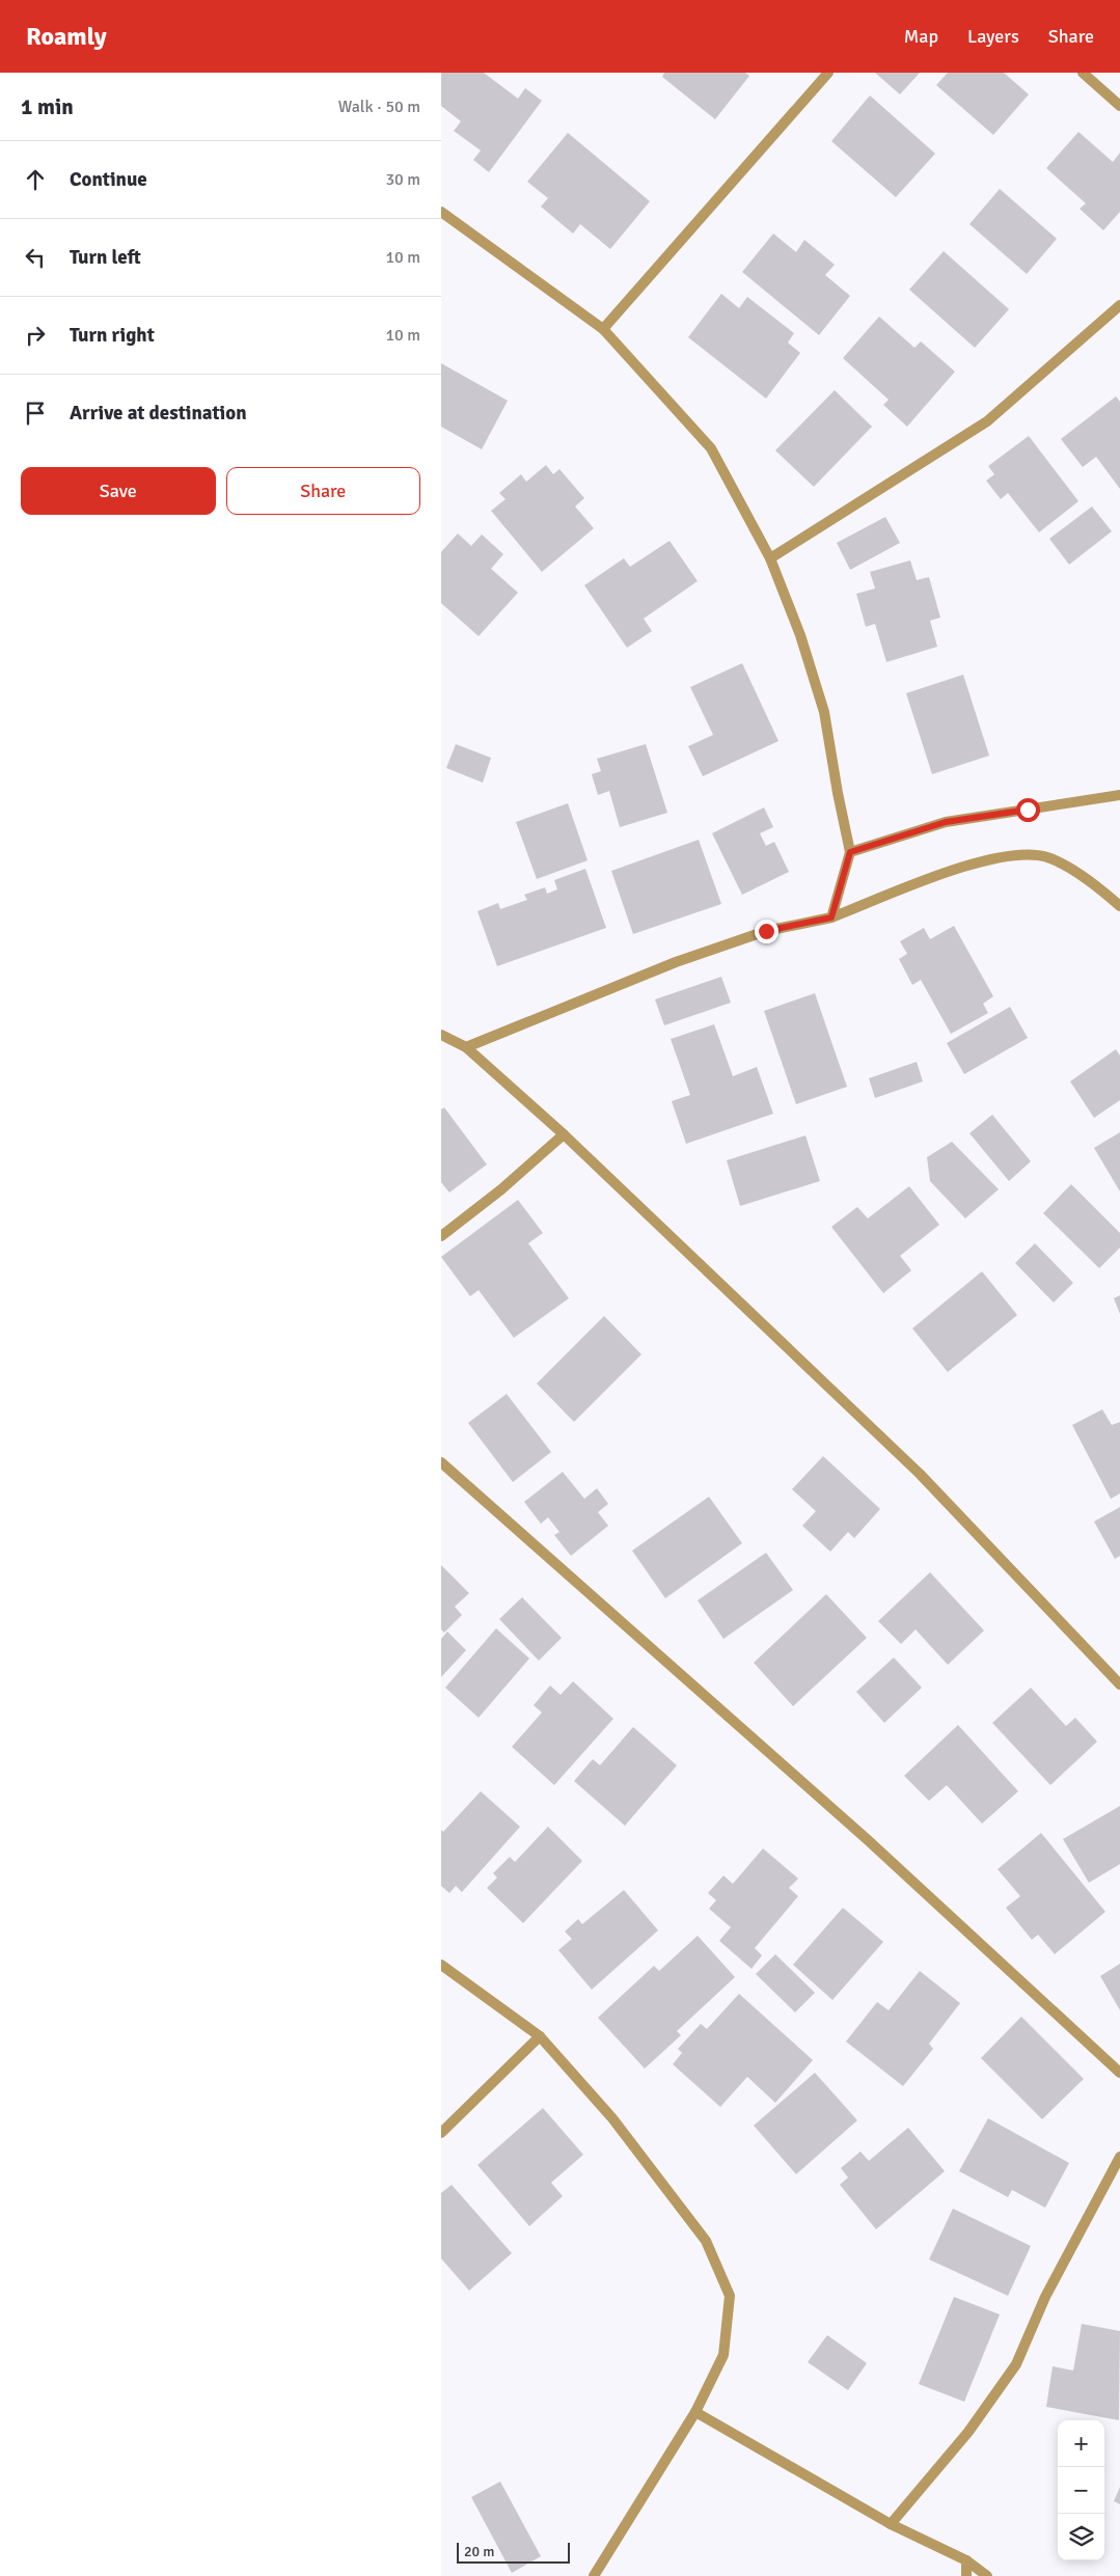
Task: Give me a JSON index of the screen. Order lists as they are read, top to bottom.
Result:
{
  "scale_bar": "20 m",
  "page": {
    "header": "Roamly",
    "nav": ["Map", "Layers", "Share"],
    "heading": ["1 min", "Walk · 50 m"],
    "list": [
      ["Continue", "30 m"],
      ["Turn left", "10 m"],
      ["Turn right", "10 m"],
      "Arrive at destination"
    ],
    "buttons": ["Save", "Share"],
    "map_buttons": ["+", "−"],
    "scale": "20 m"
  }
}
